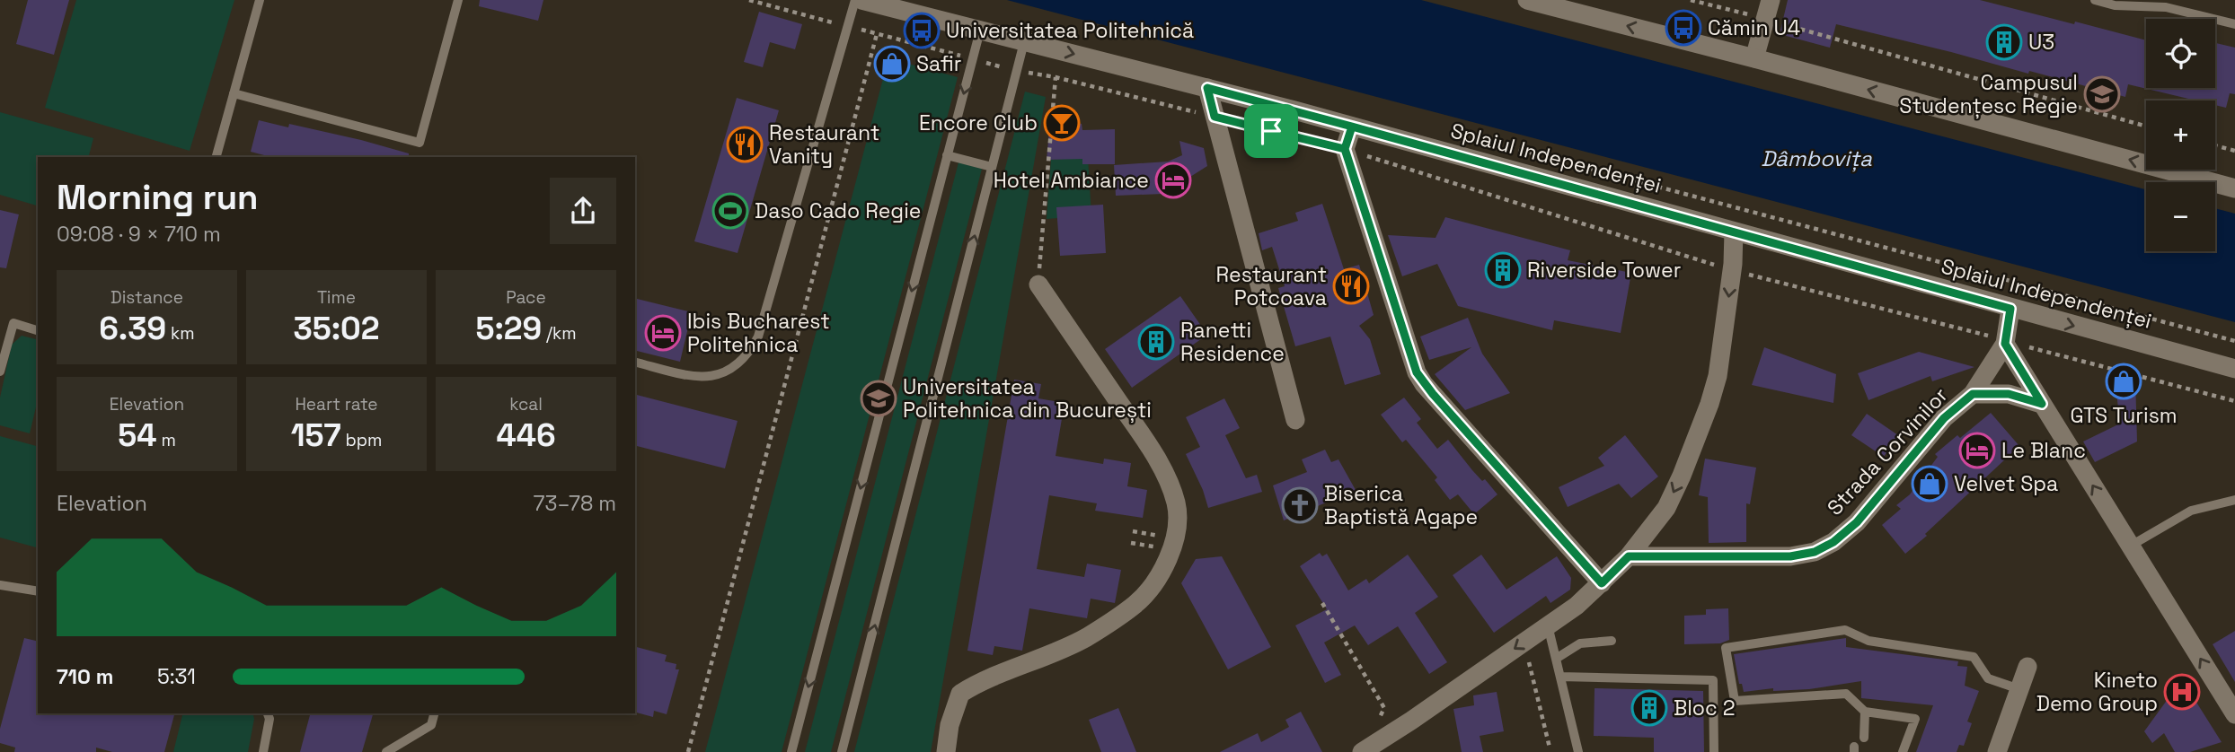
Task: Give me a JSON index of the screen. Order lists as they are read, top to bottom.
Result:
{
  "streets": {
    "street": ["Splaiul Independenței", "Strada Corvinilor"]
  },
  "water": ["Dâmbovița"],
  "places": {
    "bus stop": ["Cămin U4", "Universitatea Politehnică"],
    "building": [
      "U3",
      "Riverside Tower",
      "Ranetti Residence",
      "Bloc 2"
    ],
    "shop": ["Safir", "GTS Turism", "Velvet Spa"],
    "school or university": ["Campusul Studențesc Regie", "Universitatea Politehnica din București"],
    "bar": ["Encore Club"],
    "restaurant": ["Restaurant Vanity", "Restaurant Potcoava"],
    "hotel": ["Hotel Ambiance", "Ibis Bucharest Politehnica", "Le Blanc"],
    "sports": ["Daso Cado Regie"],
    "church": ["Biserica Baptistă Agape"],
    "hospital": ["Kineto Demo Group"]
  },
  "page": {
    "map_buttons": ["+", "−"],
    "heading": ["Morning run", "09:08 · 9 × 710 m"],
    "stats": [
      ["Distance", "6.39 km"],
      ["Time", "35:02"],
      ["Pace", "5:29 /km"],
      ["Elevation", "54 m"],
      ["Heart rate", "157 bpm"],
      ["kcal", "446"]
    ],
    "chart": ["Elevation", "73–78 m"],
    "list": [
      {
        "name": "710 m",
        "note": "5:31"
      }
    ]
  }
}
